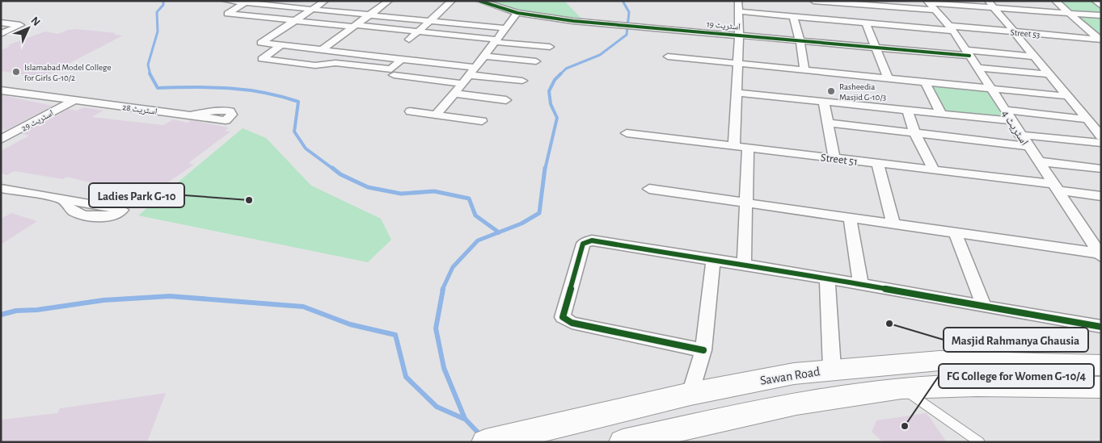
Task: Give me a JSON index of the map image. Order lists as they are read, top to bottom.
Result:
{
  "streets": {
    "main road": ["Sawan Road"],
    "street": [
      "اسٹریٹ 19",
      "Street 53",
      "اسٹریٹ 28",
      "اسٹریٹ 29",
      "اسٹریٹ 4",
      "Street 51"
    ]
  },
  "crossings": [
    ["اسٹریٹ 19", "اسٹریٹ 4"],
    ["Street 53", "اسٹریٹ 4"],
    ["اسٹریٹ 28", "اسٹریٹ 29"],
    ["اسٹریٹ 4", "Street 51"]
  ],
  "places": [
    "Islamabad Model College for Girls G-10/2",
    "Rasheedia Masjid G-10/3",
    "Ladies Park G-10",
    "Masjid Rahmanya Ghausia",
    "FG College for Women G-10/4"
  ],
  "north": "top right"
}
